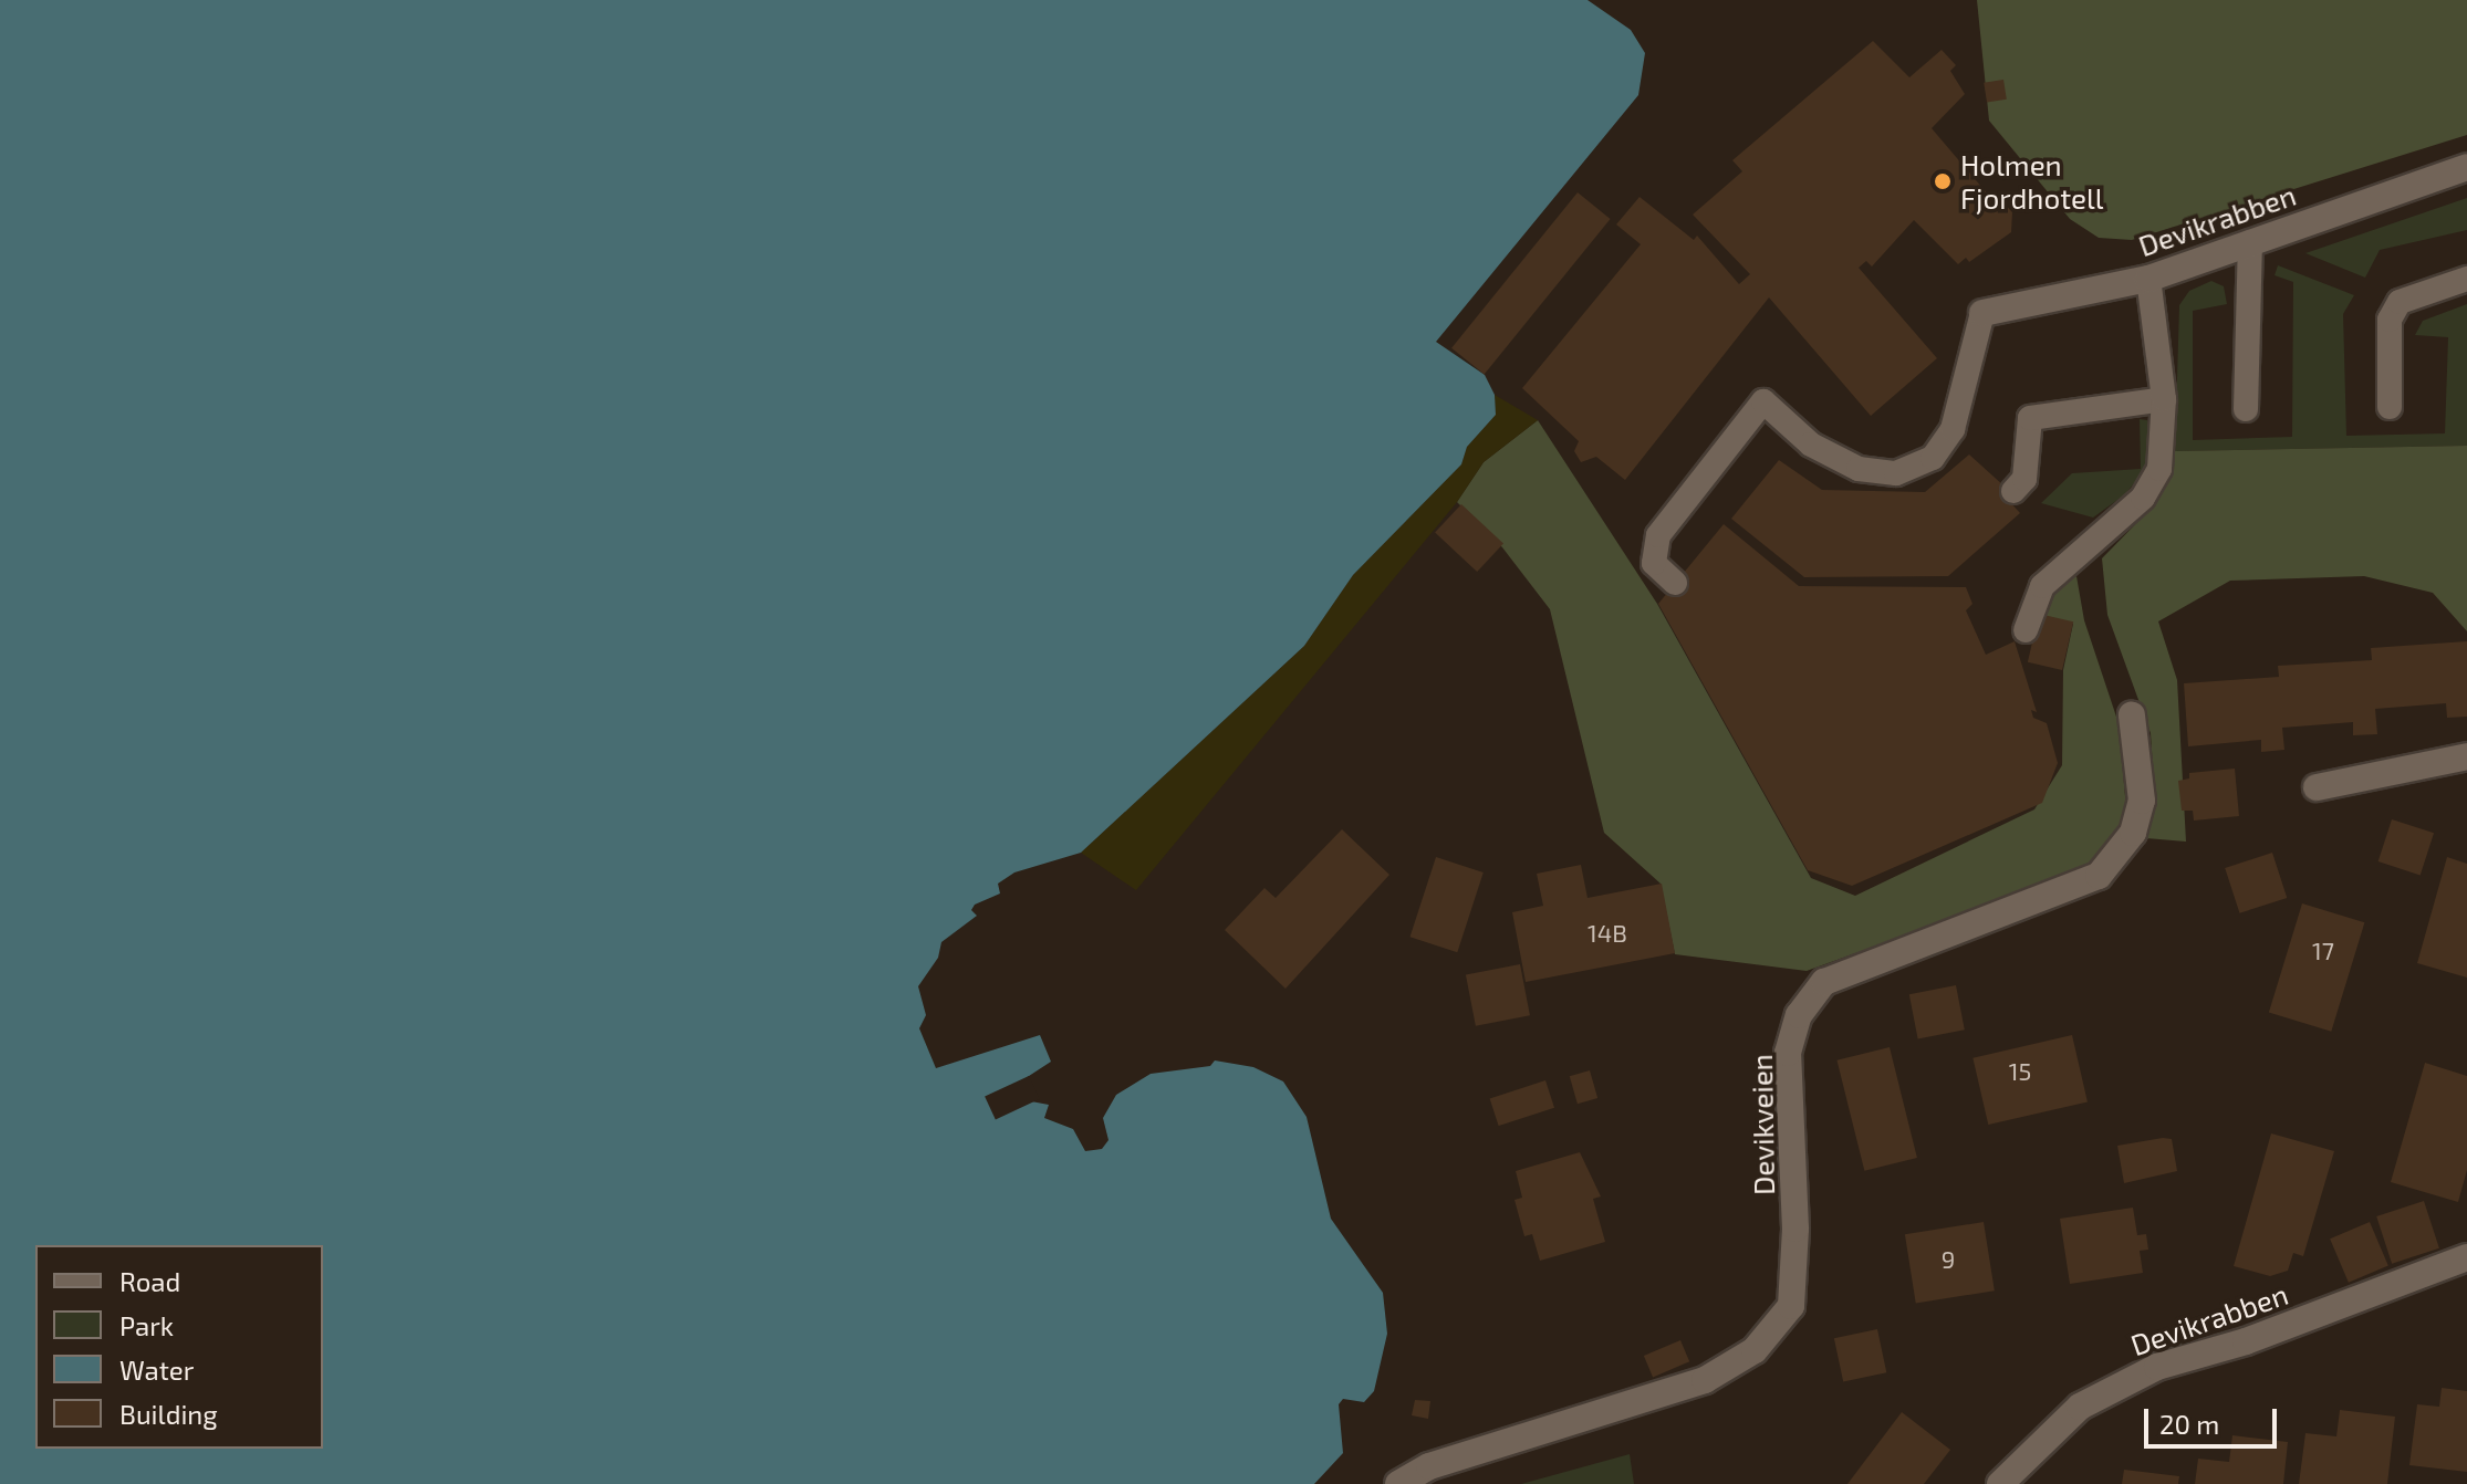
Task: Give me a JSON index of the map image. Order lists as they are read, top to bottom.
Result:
{
  "streets": {
    "street": ["Devikrabben", "Devikveien"]
  },
  "places": ["Holmen Fjordhotell"],
  "house_numbers": [
    "14B",
    "17",
    "15",
    "9"
  ],
  "legend": [
    "Road",
    "Park",
    "Water",
    "Building"
  ],
  "scale_bar": "20 m"
}
